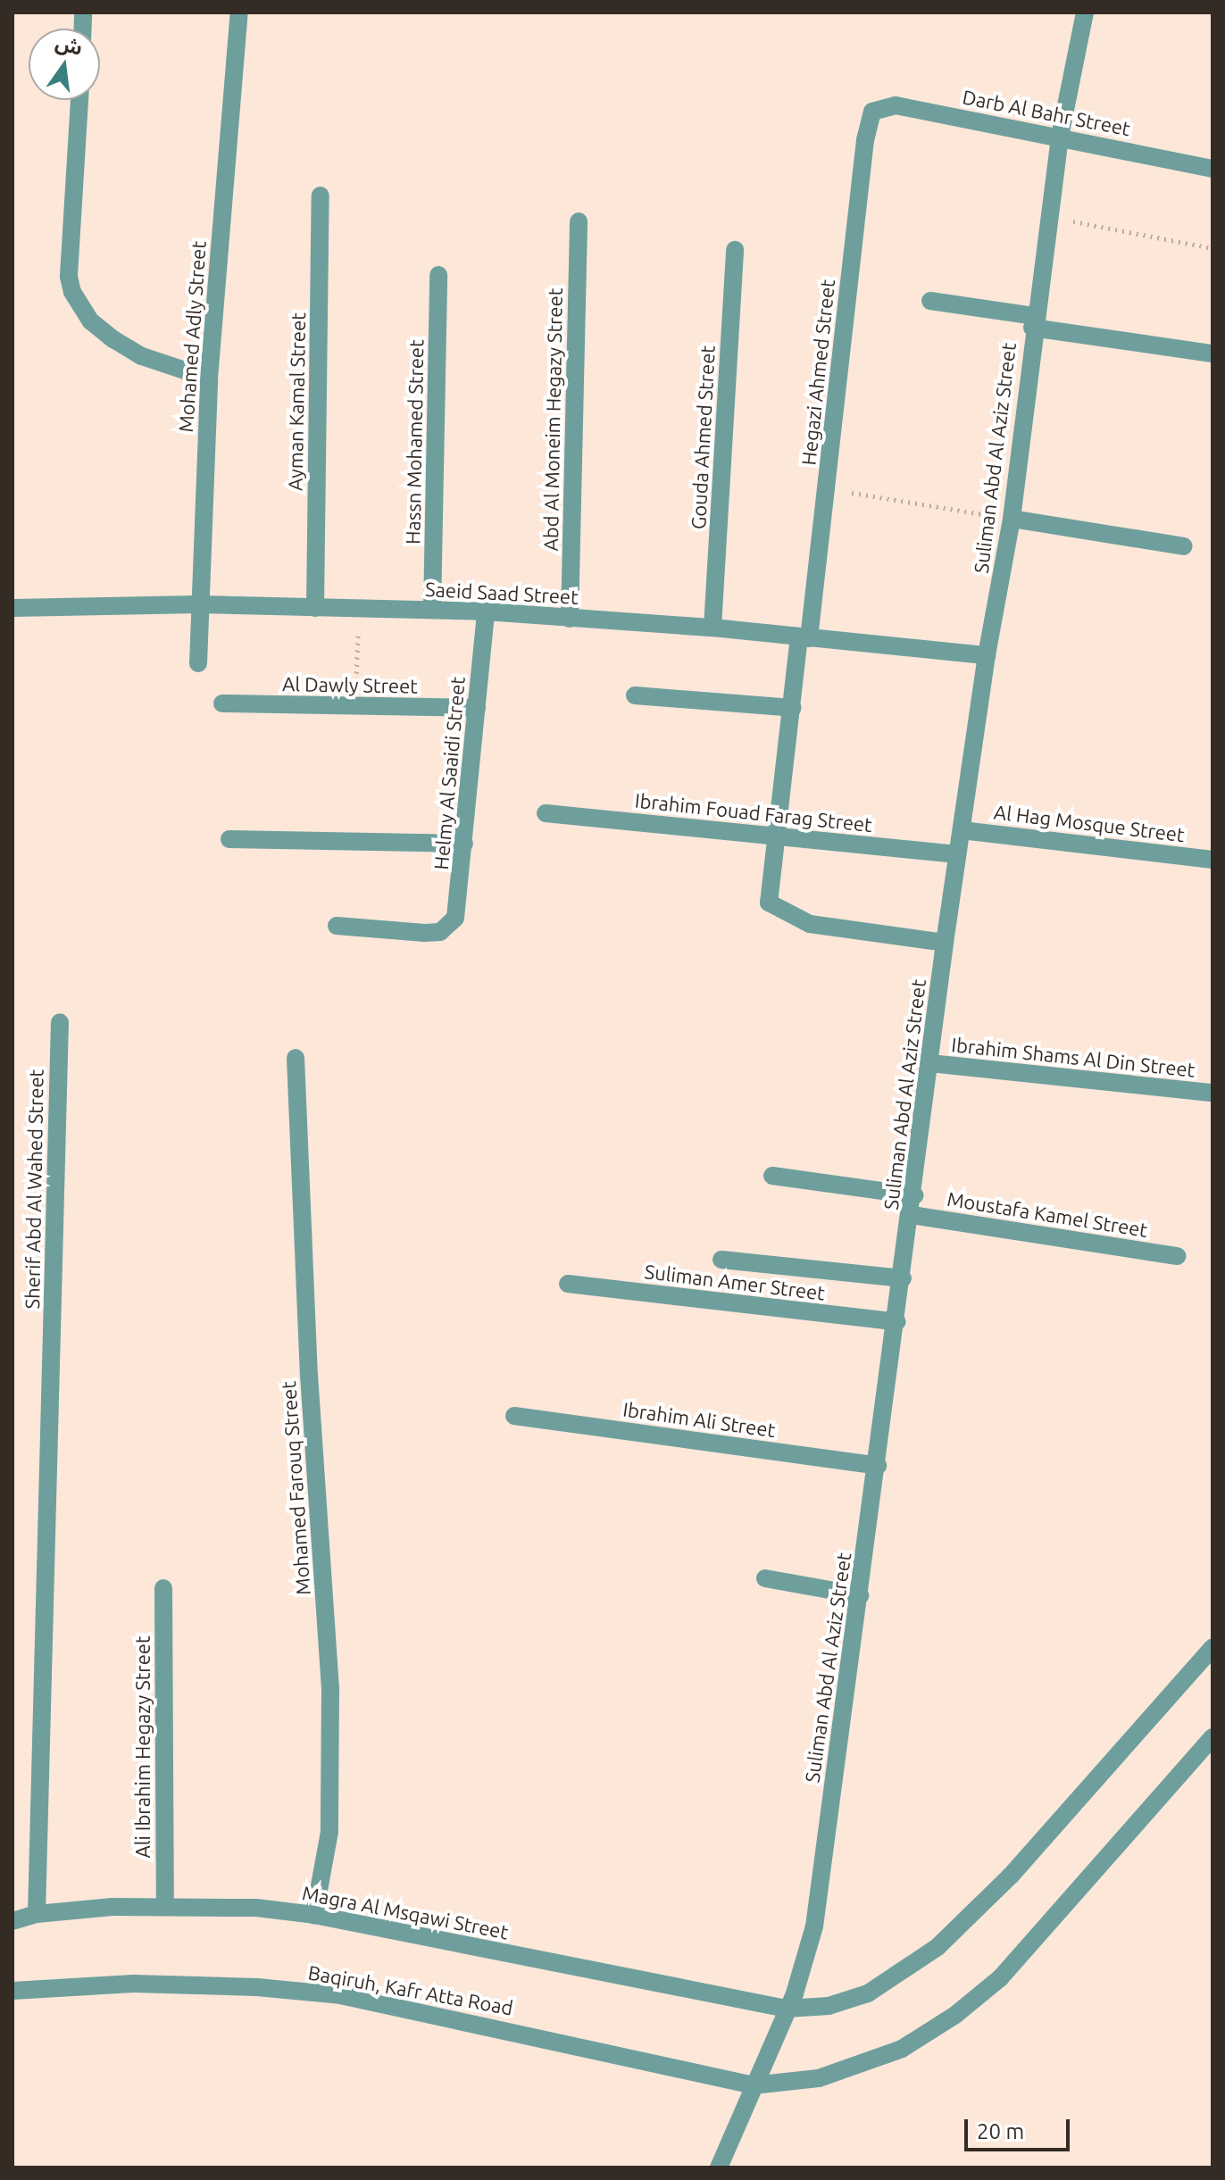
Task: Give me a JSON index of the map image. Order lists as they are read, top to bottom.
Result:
{
  "streets": {
    "street": [
      "Darb Al Bahr Street",
      "Mohamed Adly Street",
      "Hegazi Ahmed Street",
      "Ayman Kamal Street",
      "Abd Al Moneim Hegazy Street",
      "Gouda Ahmed Street",
      "Hassn Mohamed Street",
      "Suliman Abd Al Aziz Street",
      "Saeid Saad Street",
      "Al Dawly Street",
      "Helmy Al Saaidi Street",
      "Ibrahim Fouad Farag Street",
      "Al Hag Mosque Street",
      "Ibrahim Shams Al Din Street",
      "Sherif Abd Al Wahed Street",
      "Moustafa Kamel Street",
      "Suliman Amer Street",
      "Ibrahim Ali Street",
      "Mohamed Farouq Street",
      "Ali Ibrahim Hegazy Street",
      "Magra Al Msqawi Street",
      "Baqiruh, Kafr Atta Road"
    ]
  },
  "crossings": [
    ["Darb Al Bahr Street", "Hegazi Ahmed Street"],
    ["Darb Al Bahr Street", "Suliman Abd Al Aziz Street"],
    ["Mohamed Adly Street", "Saeid Saad Street"],
    ["Hegazi Ahmed Street", "Suliman Abd Al Aziz Street"],
    ["Hegazi Ahmed Street", "Saeid Saad Street"],
    ["Hegazi Ahmed Street", "Ibrahim Fouad Farag Street"],
    ["Ayman Kamal Street", "Saeid Saad Street"],
    ["Abd Al Moneim Hegazy Street", "Saeid Saad Street"],
    ["Gouda Ahmed Street", "Saeid Saad Street"],
    ["Hassn Mohamed Street", "Saeid Saad Street"],
    ["Suliman Abd Al Aziz Street", "Saeid Saad Street"],
    ["Suliman Abd Al Aziz Street", "Ibrahim Fouad Farag Street"],
    ["Suliman Abd Al Aziz Street", "Al Hag Mosque Street"],
    ["Suliman Abd Al Aziz Street", "Ibrahim Shams Al Din Street"],
    ["Suliman Abd Al Aziz Street", "Moustafa Kamel Street"],
    ["Suliman Abd Al Aziz Street", "Suliman Amer Street"],
    ["Suliman Abd Al Aziz Street", "Ibrahim Ali Street"],
    ["Suliman Abd Al Aziz Street", "Magra Al Msqawi Street"],
    ["Suliman Abd Al Aziz Street", "Baqiruh, Kafr Atta Road"],
    ["Saeid Saad Street", "Helmy Al Saaidi Street"],
    ["Al Dawly Street", "Helmy Al Saaidi Street"],
    ["Sherif Abd Al Wahed Street", "Magra Al Msqawi Street"],
    ["Mohamed Farouq Street", "Magra Al Msqawi Street"],
    ["Ali Ibrahim Hegazy Street", "Magra Al Msqawi Street"]
  ],
  "scale_bar": "20 m",
  "north": "top"
}
